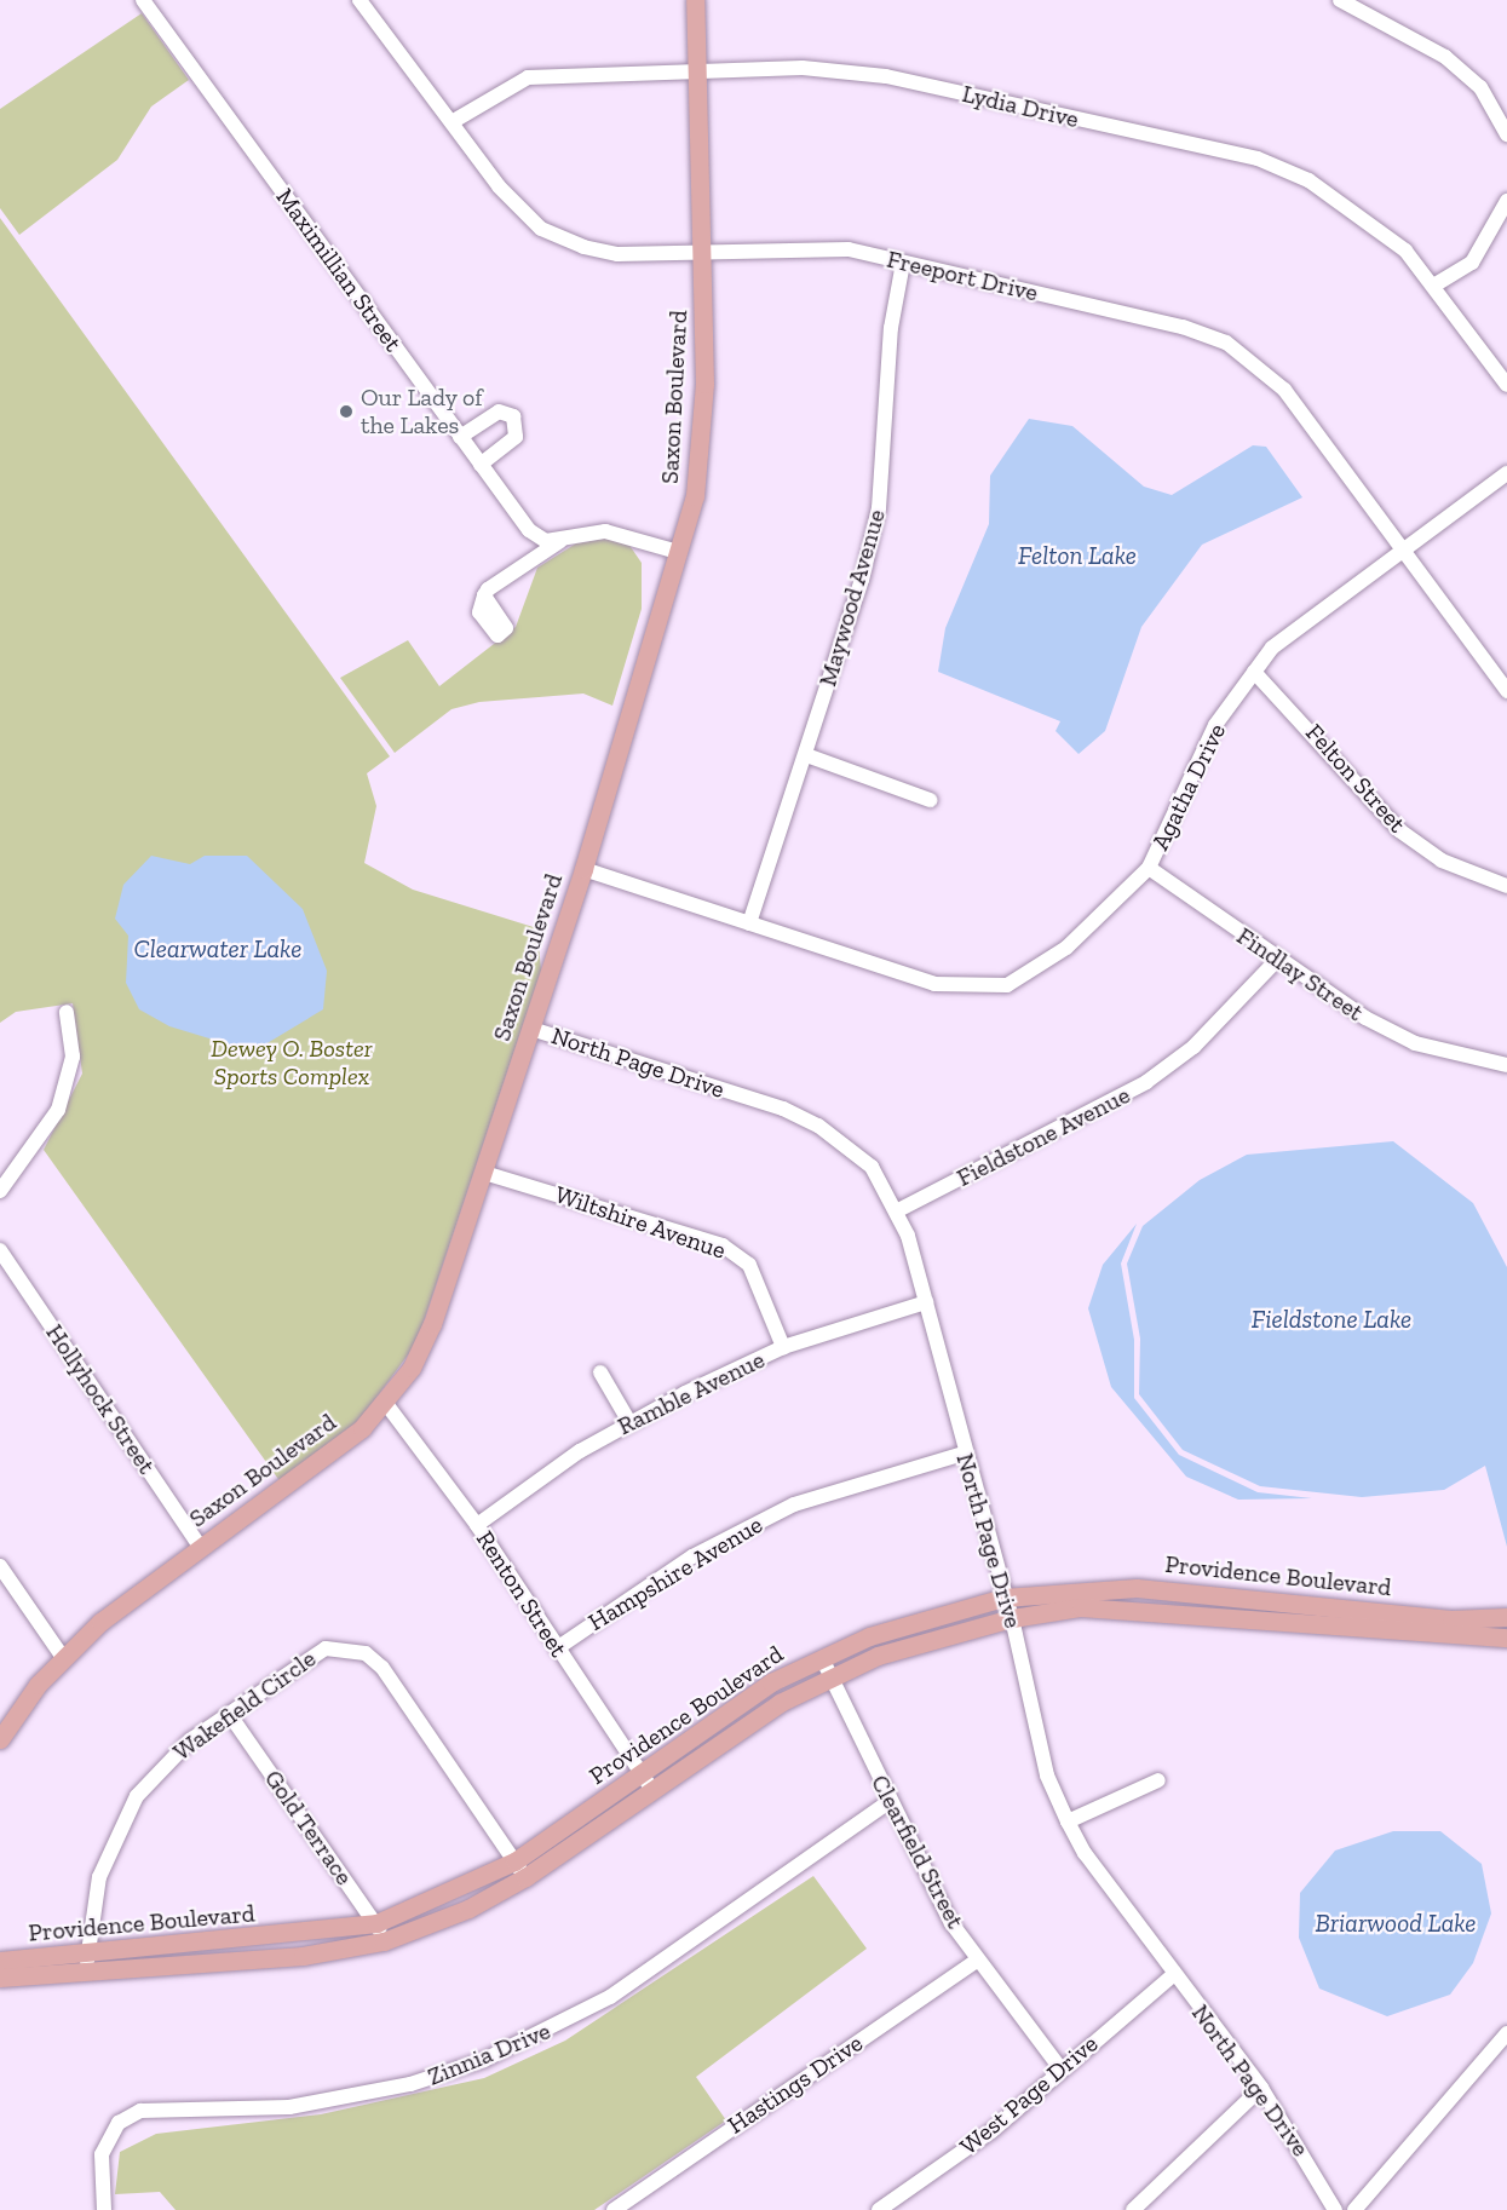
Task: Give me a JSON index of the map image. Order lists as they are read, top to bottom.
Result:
{
  "streets": {
    "main road": ["Saxon Boulevard", "Providence Boulevard"],
    "street": [
      "Lydia Drive",
      "Maximillian Street",
      "Freeport Drive",
      "Maywood Avenue",
      "Felton Street",
      "Agatha Drive",
      "Findlay Street",
      "North Page Drive",
      "Fieldstone Avenue",
      "Wiltshire Avenue",
      "Ramble Avenue",
      "Hollyhock Street",
      "Hampshire Avenue",
      "Renton Street",
      "Wakefield Circle",
      "Gold Terrace",
      "Clearfield Street",
      "Zinnia Drive",
      "Hastings Drive",
      "West Page Drive"
    ]
  },
  "crossings": [
    ["Lydia Drive", "Freeport Drive"],
    ["Lydia Drive", "Saxon Boulevard"],
    ["Freeport Drive", "Saxon Boulevard"],
    ["Freeport Drive", "Maywood Avenue"],
    ["Freeport Drive", "Agatha Drive"],
    ["Saxon Boulevard", "Agatha Drive"],
    ["Saxon Boulevard", "North Page Drive"],
    ["Saxon Boulevard", "Wiltshire Avenue"],
    ["Saxon Boulevard", "Hollyhock Street"],
    ["Saxon Boulevard", "Renton Street"],
    ["Maywood Avenue", "Agatha Drive"],
    ["Felton Street", "Agatha Drive"],
    ["Agatha Drive", "Findlay Street"],
    ["Findlay Street", "Fieldstone Avenue"],
    ["North Page Drive", "Fieldstone Avenue"],
    ["North Page Drive", "Ramble Avenue"],
    ["North Page Drive", "Hampshire Avenue"],
    ["North Page Drive", "Providence Boulevard"],
    ["North Page Drive", "West Page Drive"],
    ["Wiltshire Avenue", "Ramble Avenue"],
    ["Ramble Avenue", "Renton Street"],
    ["Hampshire Avenue", "Renton Street"],
    ["Providence Boulevard", "Renton Street"],
    ["Providence Boulevard", "Wakefield Circle"],
    ["Providence Boulevard", "Gold Terrace"],
    ["Providence Boulevard", "Clearfield Street"],
    ["Wakefield Circle", "Gold Terrace"],
    ["Clearfield Street", "Zinnia Drive"],
    ["Clearfield Street", "Hastings Drive"],
    ["Clearfield Street", "West Page Drive"]
  ],
  "water": [
    "Felton Lake",
    "Clearwater Lake",
    "Fieldstone Lake",
    "Briarwood Lake"
  ],
  "parks": ["Dewey O. Boster Sports Complex"],
  "places": ["Our Lady of the Lakes"]
}
